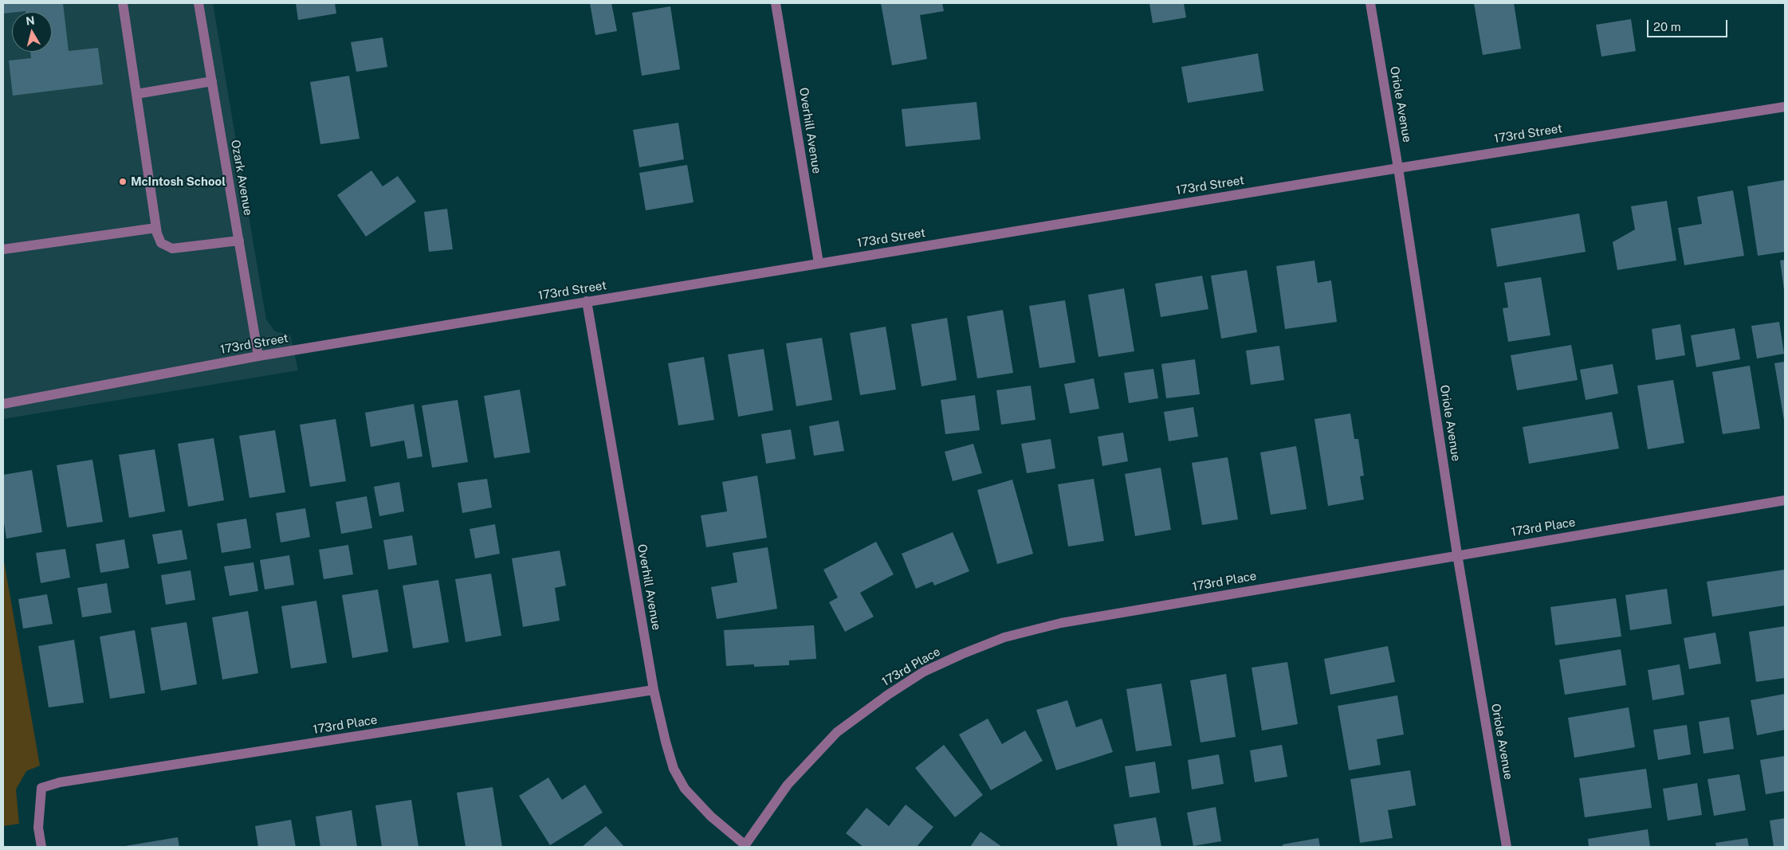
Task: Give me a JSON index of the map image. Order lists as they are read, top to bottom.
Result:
{
  "streets": {
    "street": [
      "Oriole Avenue",
      "Overhill Avenue",
      "173rd Street",
      "Ozark Avenue",
      "173rd Place"
    ]
  },
  "crossings": [
    ["Oriole Avenue", "173rd Street"],
    ["Oriole Avenue", "173rd Place"],
    ["Overhill Avenue", "173rd Street"],
    ["Overhill Avenue", "173rd Place"],
    ["173rd Street", "Ozark Avenue"]
  ],
  "places": ["McIntosh School"],
  "scale_bar": "20 m",
  "north": "top"
}
